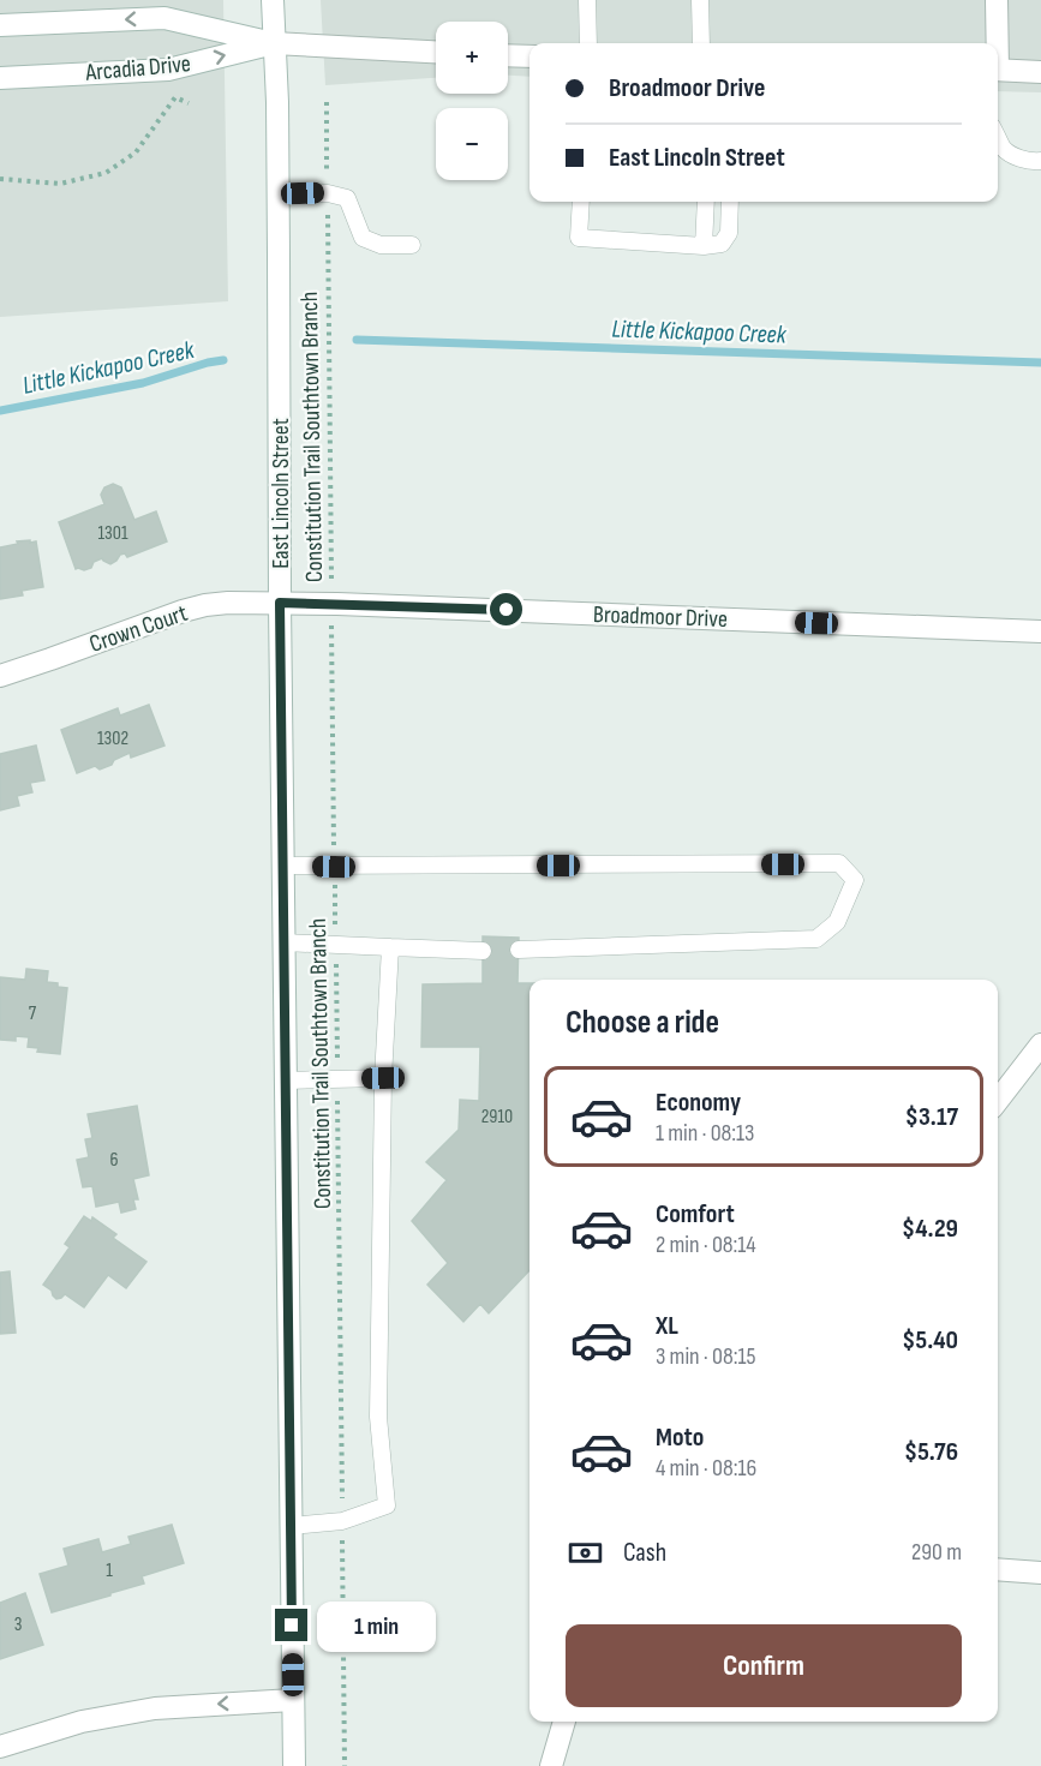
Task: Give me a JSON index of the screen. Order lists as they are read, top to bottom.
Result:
{
  "streets": {
    "street": [
      "Arcadia Drive",
      "East Lincoln Street",
      "Broadmoor Drive",
      "Crown Court"
    ],
    "path": ["Constitution Trail Southtown Branch"]
  },
  "crossings": [
    ["Arcadia Drive", "East Lincoln Street"],
    ["Constitution Trail Southtown Branch", "Broadmoor Drive"],
    ["East Lincoln Street", "Broadmoor Drive"],
    ["East Lincoln Street", "Crown Court"],
    ["Broadmoor Drive", "Crown Court"]
  ],
  "water": ["Little Kickapoo Creek"],
  "house_numbers": [
    "1301",
    "1302",
    "7",
    "2910",
    "6",
    "1",
    "3"
  ],
  "page": {
    "map_buttons": ["+", "−"],
    "banner": ["Broadmoor Drive", "East Lincoln Street"],
    "heading": "Choose a ride",
    "list": [
      {
        "name": "Economy",
        "note": "1 min · 08:13",
        "value": "$3.17"
      },
      {
        "name": "Comfort",
        "note": "2 min · 08:14",
        "value": "$4.29"
      },
      {
        "name": "XL",
        "note": "3 min · 08:15",
        "value": "$5.40"
      },
      {
        "name": "Moto",
        "note": "4 min · 08:16",
        "value": "$5.76"
      }
    ],
    "pay": ["Cash", "290 m"],
    "bubble": "1 min",
    "buttons": "Confirm"
  }
}
